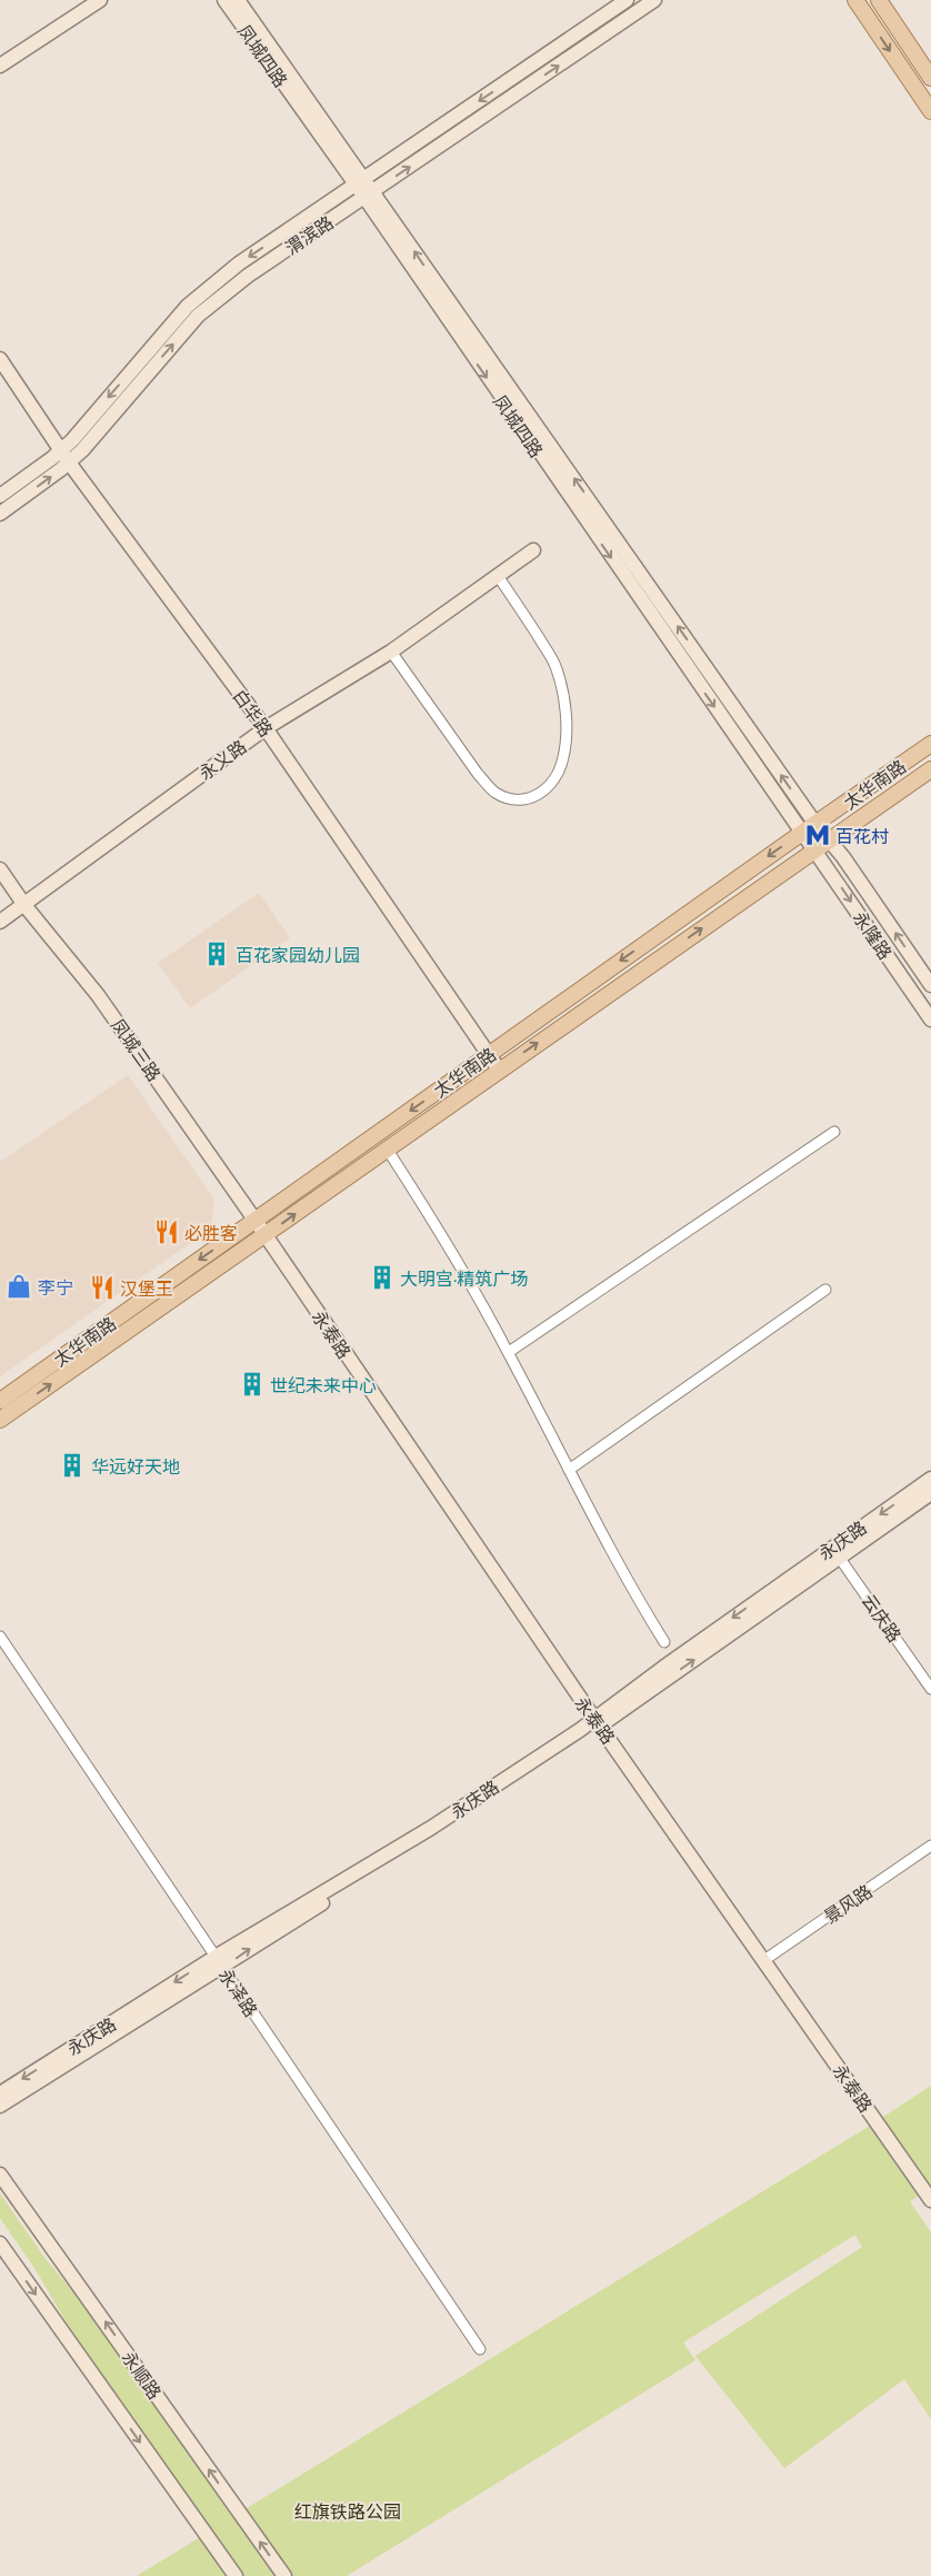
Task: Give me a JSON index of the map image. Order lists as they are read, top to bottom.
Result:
{
  "streets": {
    "main road": ["太华南路"],
    "street": [
      "凤城四路",
      "渭滨路",
      "白华路",
      "永义路",
      "永隆路",
      "凤城三路",
      "永泰路",
      "永庆路",
      "云庆路",
      "景风路",
      "永泽路",
      "永顺路"
    ]
  },
  "crossings": [
    ["凤城四路", "渭滨路"],
    ["凤城四路", "太华南路"],
    ["凤城四路", "永隆路"],
    ["渭滨路", "白华路"],
    ["白华路", "永义路"],
    ["白华路", "太华南路"],
    ["永义路", "凤城三路"],
    ["太华南路", "永隆路"],
    ["太华南路", "凤城三路"],
    ["太华南路", "永泰路"],
    ["凤城三路", "永泰路"],
    ["永泰路", "永庆路"],
    ["永泰路", "景风路"],
    ["永庆路", "云庆路"],
    ["永庆路", "永泽路"]
  ],
  "parks": ["红旗铁路公园"],
  "places": {
    "metro station": ["百花村"],
    "building": [
      "百花家园幼儿园",
      "大明宫·精筑广场",
      "世纪未来中心",
      "华远好天地"
    ],
    "restaurant": ["必胜客", "汉堡王"],
    "shop": ["李宁"]
  }
}
